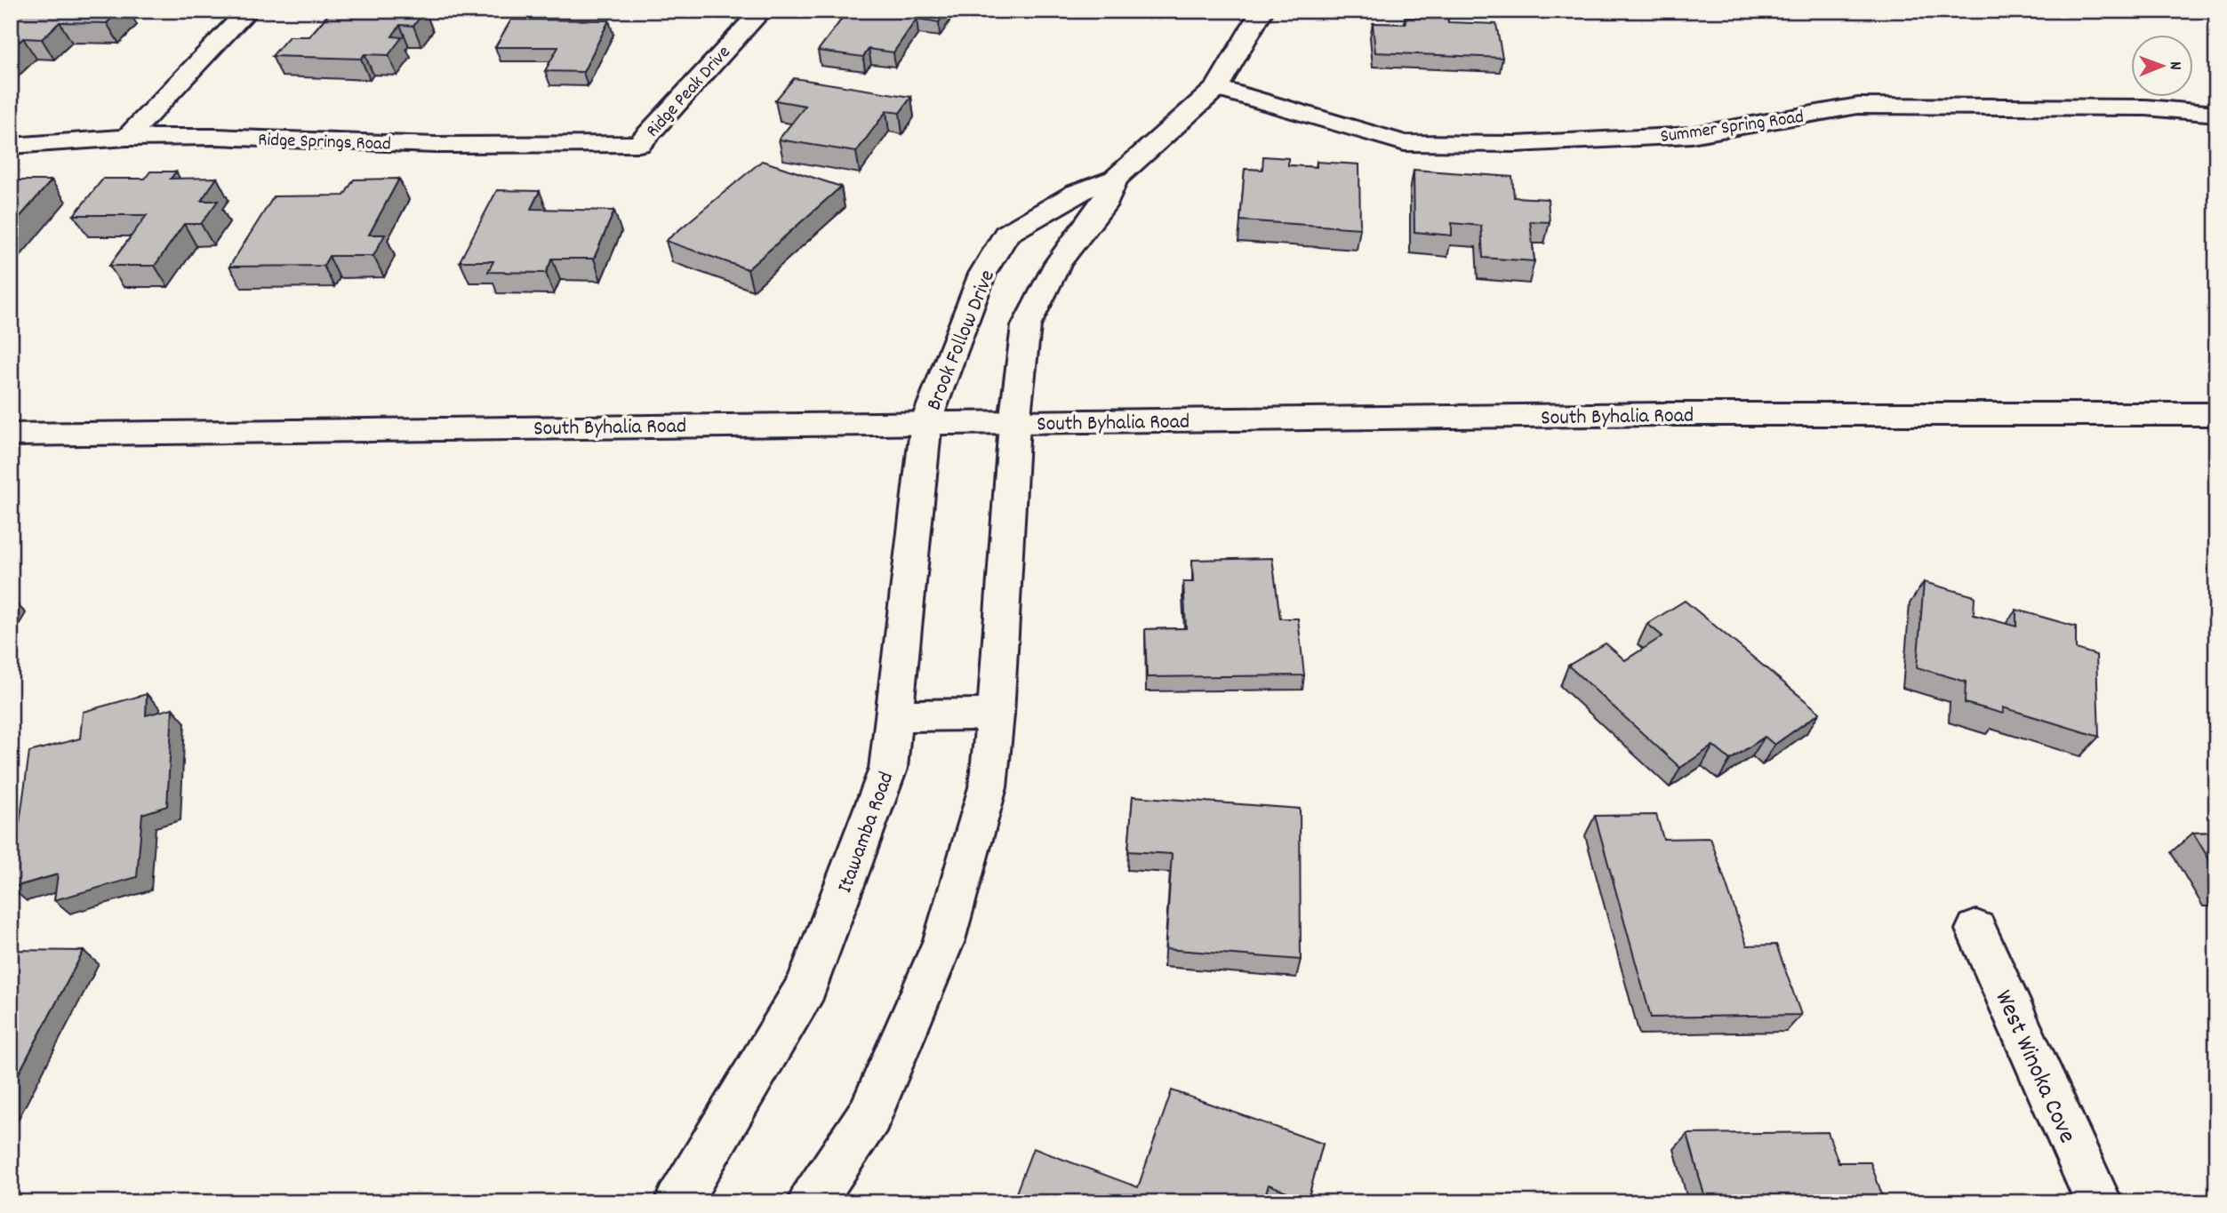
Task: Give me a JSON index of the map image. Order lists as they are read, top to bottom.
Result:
{
  "streets": {
    "street": [
      "Ridge Peak Drive",
      "Summer Spring Road",
      "Ridge Springs Road",
      "Brook Follow Drive",
      "South Byhalia Road",
      "Itawamba Road",
      "West Winoka Cove"
    ]
  },
  "crossings": [
    ["Ridge Peak Drive", "Ridge Springs Road"],
    ["Summer Spring Road", "Brook Follow Drive"],
    ["Brook Follow Drive", "South Byhalia Road"],
    ["Brook Follow Drive", "Itawamba Road"],
    ["South Byhalia Road", "Itawamba Road"]
  ],
  "north": "right"
}
